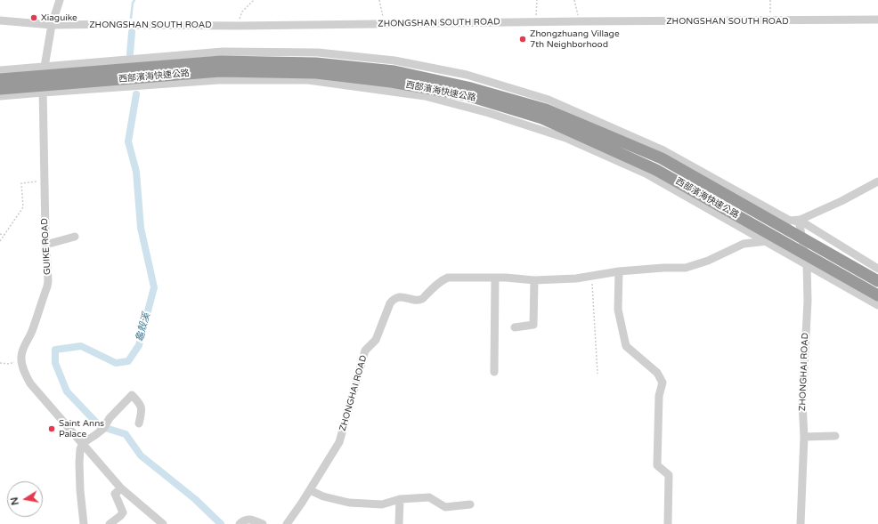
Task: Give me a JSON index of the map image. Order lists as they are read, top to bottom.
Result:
{
  "streets": {
    "highway": ["西部濱海快速公路"],
    "street": ["ZHONGSHAN SOUTH ROAD", "GUIKE ROAD", "ZHONGHAI ROAD"]
  },
  "crossings": [
    ["ZHONGSHAN SOUTH ROAD", "GUIKE ROAD"]
  ],
  "water": ["龜殼溪"],
  "places": ["Xiaguike", "Zhongzhuang Village 7th Neighborhood", "Saint Anns Palace"],
  "north": "left"
}
